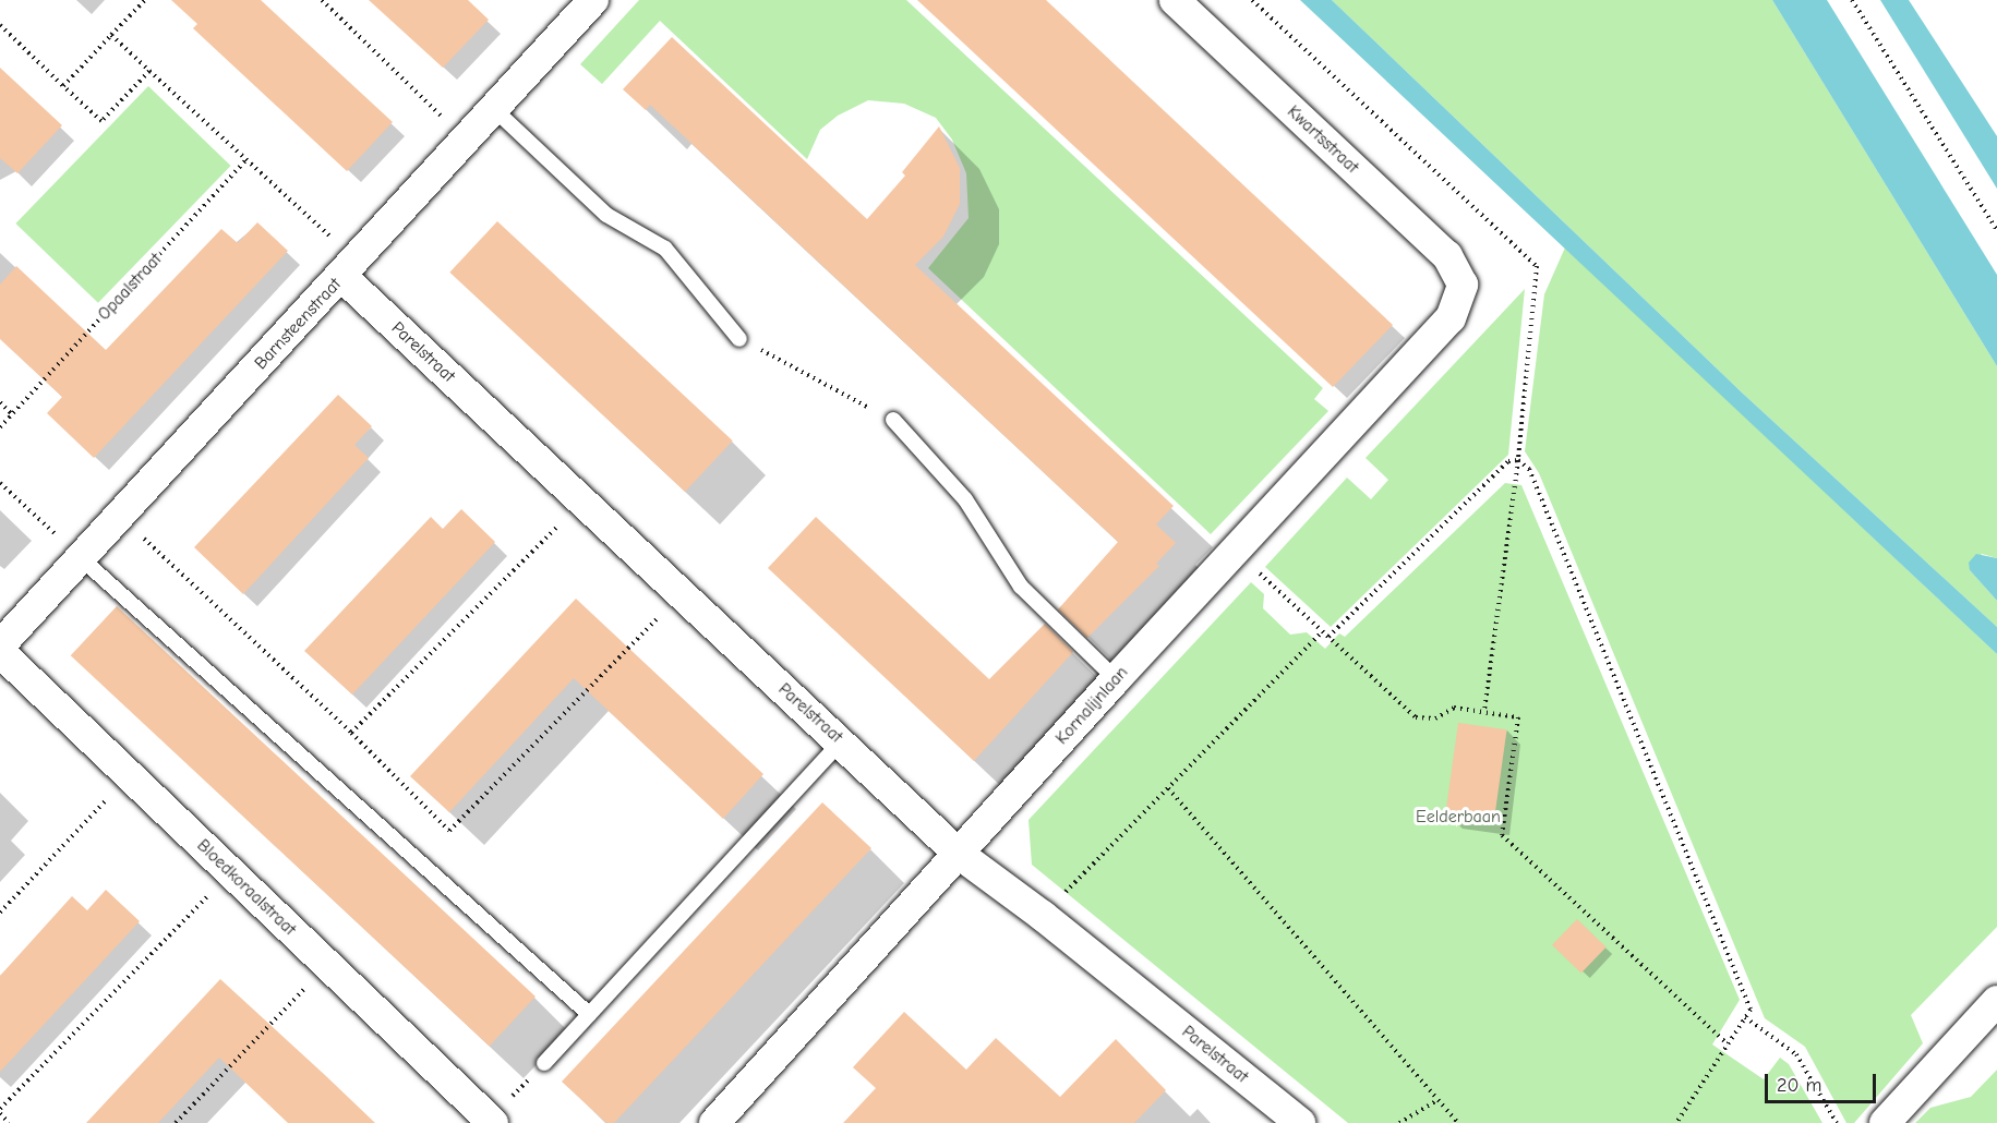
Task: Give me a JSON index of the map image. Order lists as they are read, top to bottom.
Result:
{
  "streets": {
    "street": [
      "Kwartsstraat",
      "Barnsteenstraat",
      "Parelstraat",
      "Kornalijnlaan",
      "Bloedkoraalstraat"
    ],
    "path": ["Opaalstraat"]
  },
  "crossings": [
    ["Kwartsstraat", "Kornalijnlaan"],
    ["Barnsteenstraat", "Parelstraat"],
    ["Parelstraat", "Kornalijnlaan"]
  ],
  "parks": ["Eelderbaan"],
  "scale_bar": "20 m"
}
